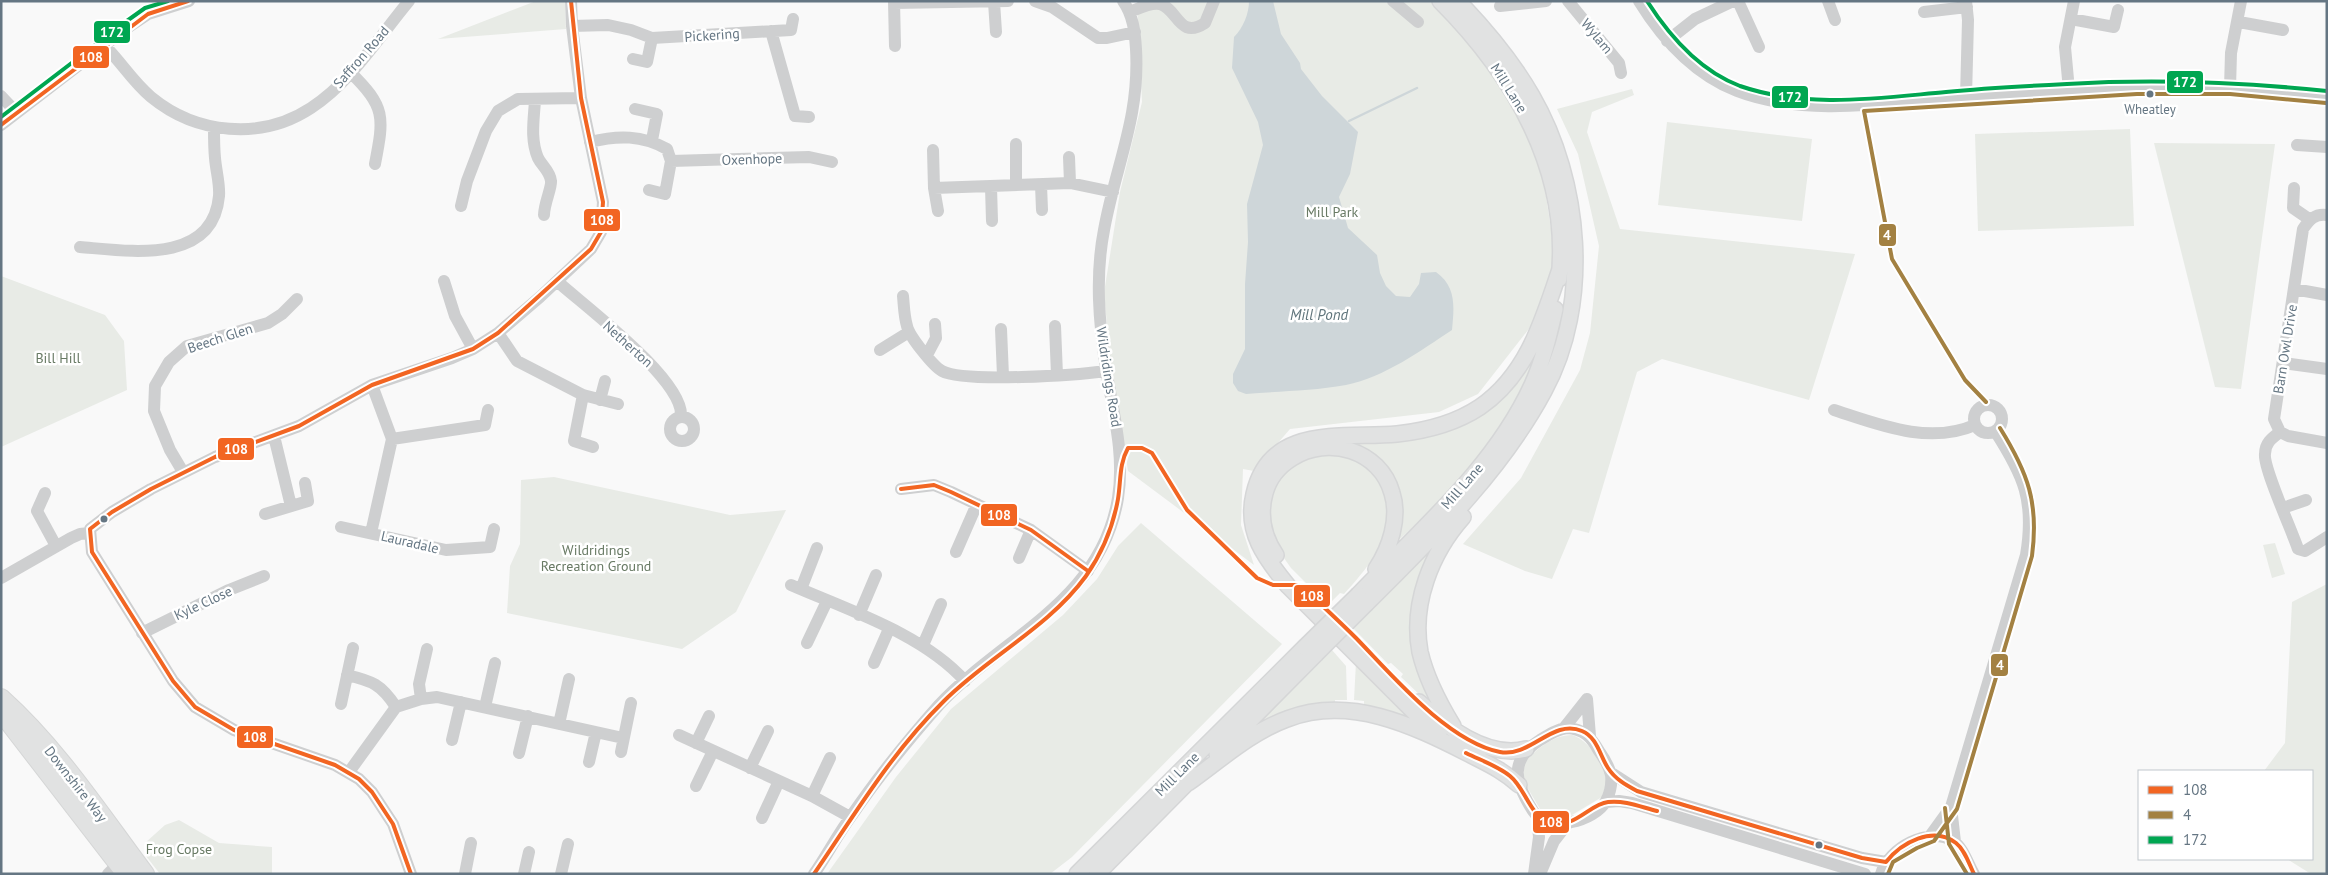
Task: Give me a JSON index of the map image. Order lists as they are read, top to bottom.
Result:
{
  "streets": {
    "highway": ["Downshire Way"],
    "main road": ["Mill Lane"],
    "street": [
      "Pickering",
      "Wylam",
      "Saffron Road",
      "Oxenhope",
      "Beech Glen",
      "Netherton",
      "Barn Owl Drive",
      "Wildridings Road",
      "Lauradale",
      "Kyle Close"
    ]
  },
  "water": ["Mill Pond"],
  "parks": [
    "Mill Park",
    "Bill Hill",
    "Wildridings Recreation Ground",
    "Frog Copse"
  ],
  "places": ["Wheatley"],
  "lines": ["transit line 108", "transit line 172", "transit line 4"],
  "legend": ["108", "4", "172"]
}
